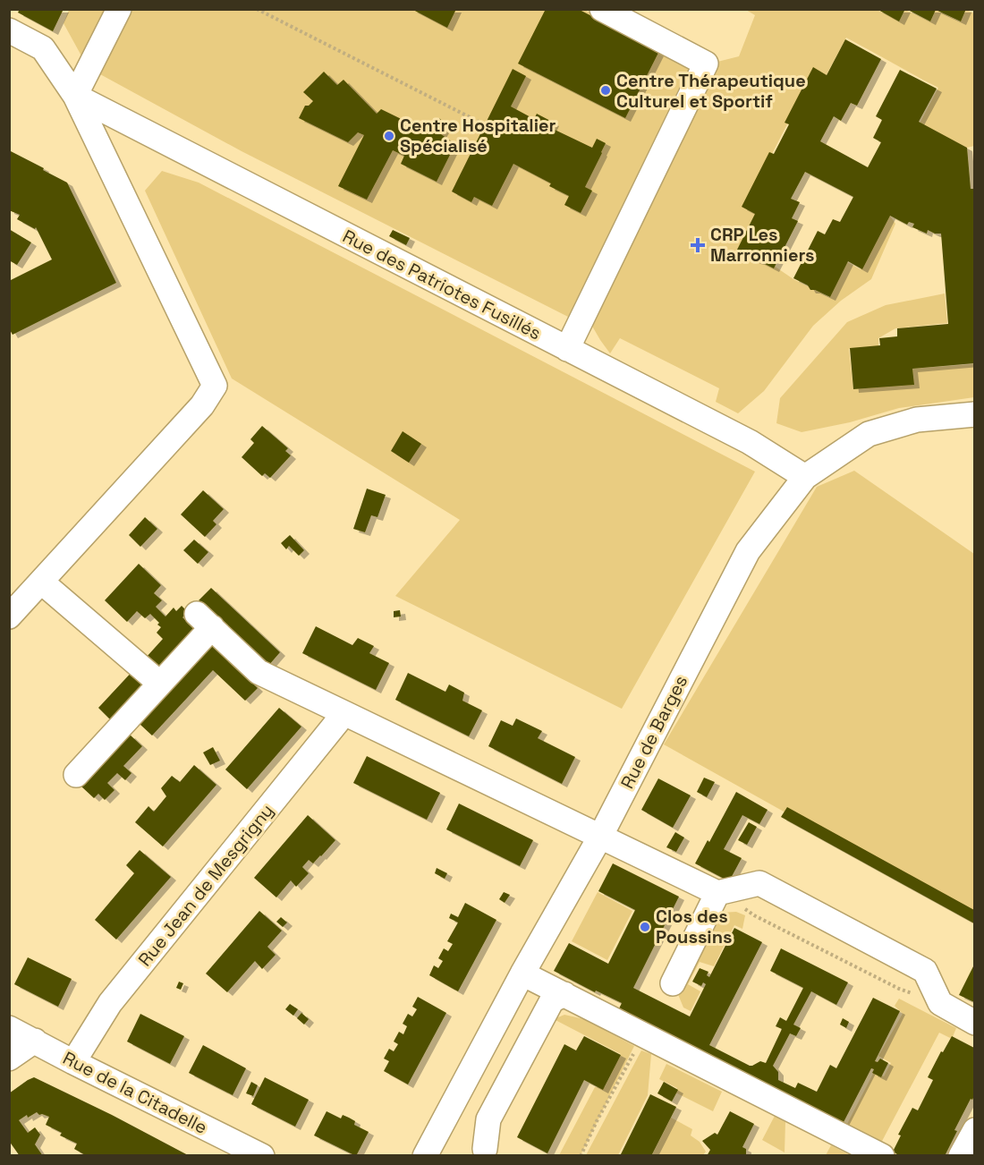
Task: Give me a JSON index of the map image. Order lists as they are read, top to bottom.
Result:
{
  "streets": {
    "street": [
      "Rue des Patriotes Fusillés",
      "Rue de Barges",
      "Rue Jean de Mesgrigny",
      "Rue de la Citadelle"
    ]
  },
  "crossings": [
    ["Rue des Patriotes Fusillés", "Rue de Barges"],
    ["Rue Jean de Mesgrigny", "Rue de la Citadelle"]
  ],
  "places": {
    "other": ["Centre Thérapeutique Culturel et Sportif", "Centre Hospitalier Spécialisé", "Clos des Poussins"],
    "health": ["CRP Les Marronniers"]
  }
}
